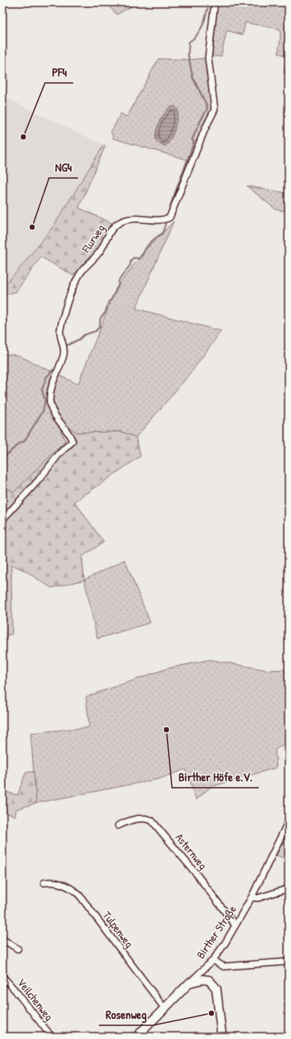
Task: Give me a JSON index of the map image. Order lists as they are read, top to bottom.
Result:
{
  "streets": {
    "street": [
      "Flurweg",
      "Asternweg",
      "Tulpenweg",
      "Birther Straße",
      "Veilchenweg"
    ]
  },
  "crossings": [
    ["Asternweg", "Birther Straße"],
    ["Tulpenweg", "Birther Straße"]
  ],
  "places": [
    "PF4",
    "NG4",
    "Birther Höfe e.V.",
    "Rosenweg"
  ]
}
